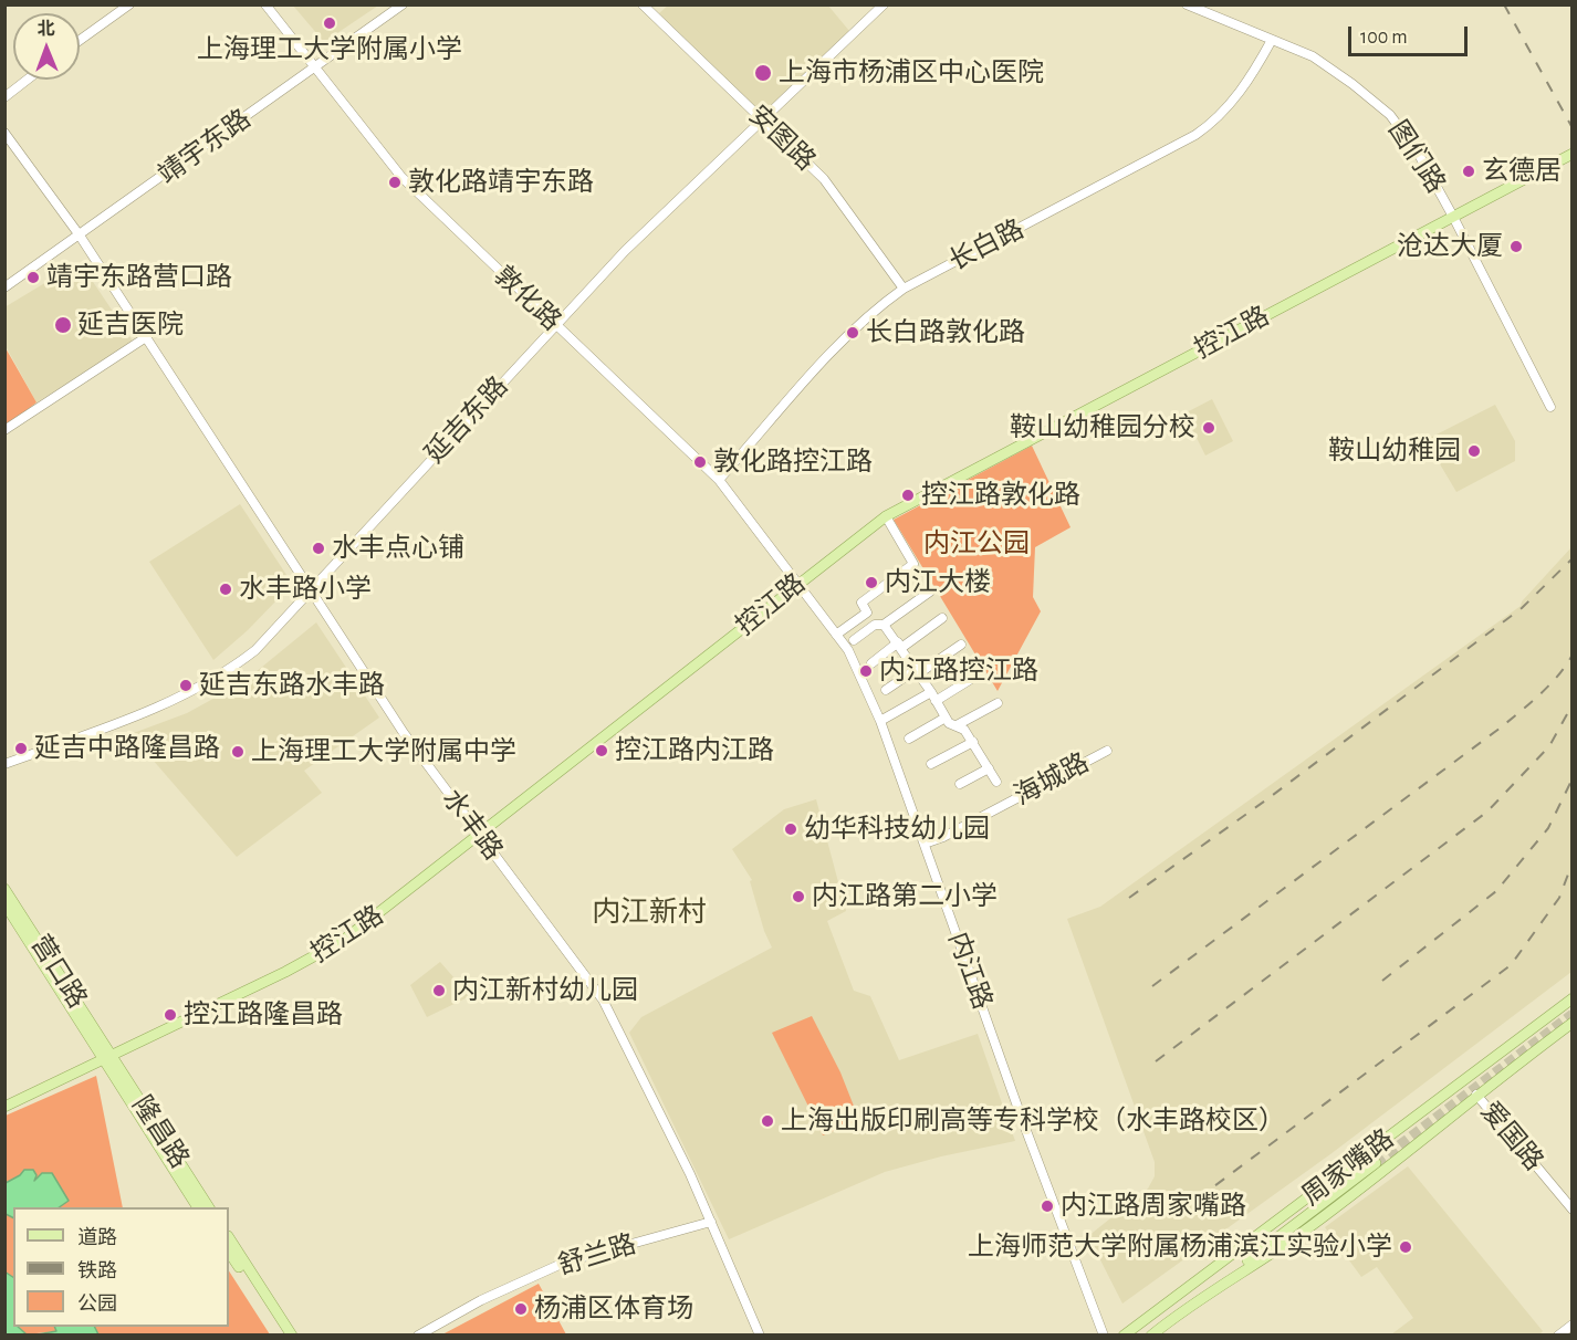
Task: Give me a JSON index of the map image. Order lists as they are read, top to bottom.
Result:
{
  "streets": {
    "main road": [
      "控江路",
      "营口路",
      "隆昌路",
      "周家嘴路"
    ],
    "street": [
      "安图路",
      "靖宇东路",
      "图们路",
      "长白路",
      "敦化路",
      "延吉东路",
      "海城路",
      "水丰路",
      "内江路",
      "爱国路",
      "舒兰路"
    ]
  },
  "crossings": [
    ["安图路", "长白路"],
    ["安图路", "延吉东路"],
    ["靖宇东路", "敦化路"],
    ["靖宇东路", "水丰路"],
    ["图们路", "长白路"],
    ["图们路", "控江路"],
    ["长白路", "敦化路"],
    ["敦化路", "控江路"],
    ["敦化路", "延吉东路"],
    ["敦化路", "内江路"],
    ["控江路", "水丰路"],
    ["控江路", "内江路"],
    ["控江路", "营口路"],
    ["控江路", "隆昌路"],
    ["延吉东路", "水丰路"],
    ["海城路", "内江路"],
    ["水丰路", "舒兰路"],
    ["营口路", "隆昌路"],
    ["爱国路", "周家嘴路"]
  ],
  "districts": ["内江新村"],
  "parks": ["内江公园"],
  "places": [
    "上海理工大学附属小学",
    "上海市杨浦区中心医院",
    "玄德居",
    "敦化路靖宇东路",
    "沧达大厦",
    "靖宇东路营口路",
    "延吉医院",
    "长白路敦化路",
    "鞍山幼稚园分校",
    "鞍山幼稚园",
    "敦化路控江路",
    "控江路敦化路",
    "水丰点心铺",
    "内江大楼",
    "水丰路小学",
    "内江路控江路",
    "延吉东路水丰路",
    "延吉中路隆昌路",
    "控江路内江路",
    "上海理工大学附属中学",
    "幼华科技幼儿园",
    "内江路第二小学",
    "内江新村幼儿园",
    "控江路隆昌路",
    "上海出版印刷高等专科学校（水丰路校区）",
    "内江路周家嘴路",
    "上海师范大学附属杨浦滨江实验小学",
    "杨浦区体育场"
  ],
  "legend": ["道路", "铁路", "公园"],
  "scale_bar": "100 m",
  "north": "top"
}
